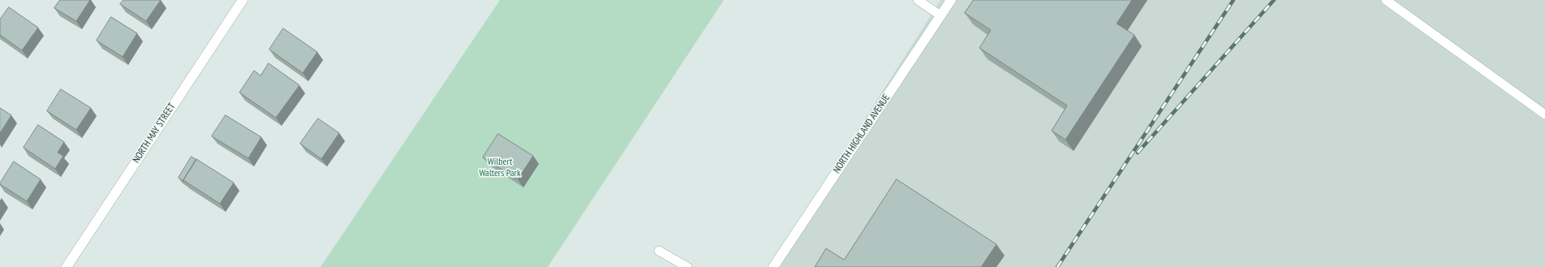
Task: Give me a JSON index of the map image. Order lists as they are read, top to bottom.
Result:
{
  "streets": {
    "street": ["NORTH MAY STREET", "NORTH HIGHLAND AVENUE"]
  },
  "parks": ["Wilbert Walters Park"]
}
